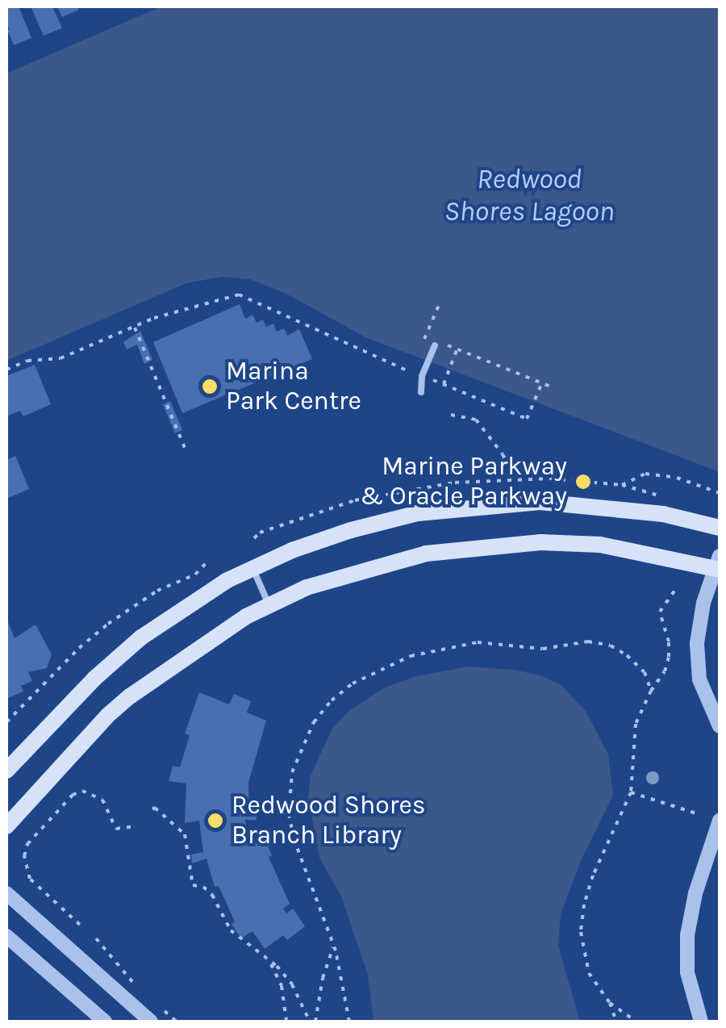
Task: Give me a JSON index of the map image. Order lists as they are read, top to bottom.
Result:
{
  "water": ["Redwood Shores Lagoon"],
  "places": ["Marina Park Centre", "Marine Parkway & Oracle Parkway", "Redwood Shores Branch Library"]
}
